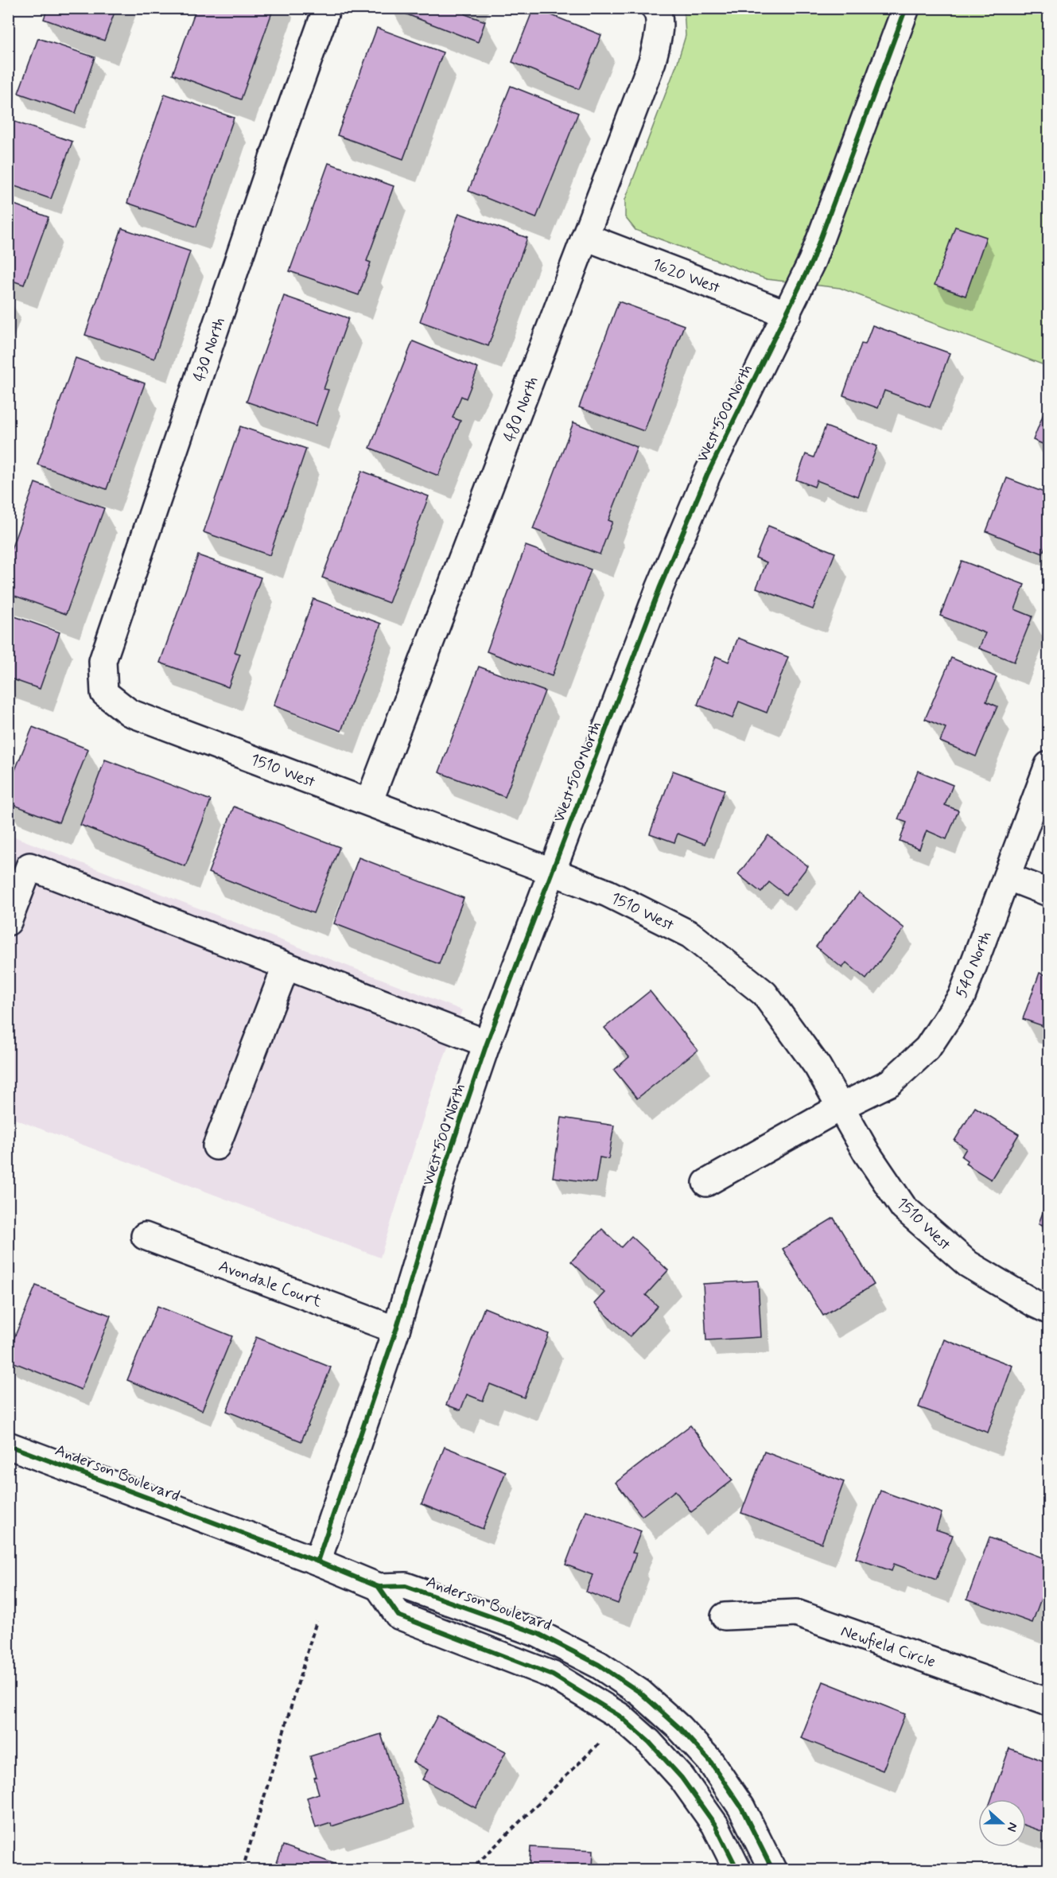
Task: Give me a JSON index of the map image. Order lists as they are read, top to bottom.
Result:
{
  "streets": {
    "street": [
      "1620 West",
      "430 North",
      "480 North",
      "West 500 North",
      "1510 West",
      "540 North",
      "Avondale Court",
      "Anderson Boulevard",
      "Newfield Circle"
    ]
  },
  "crossings": [
    ["1620 West", "480 North"],
    ["1620 West", "West 500 North"],
    ["430 North", "1510 West"],
    ["480 North", "1510 West"],
    ["West 500 North", "1510 West"],
    ["West 500 North", "Avondale Court"],
    ["West 500 North", "Anderson Boulevard"],
    ["1510 West", "540 North"]
  ],
  "north": "right"
}
